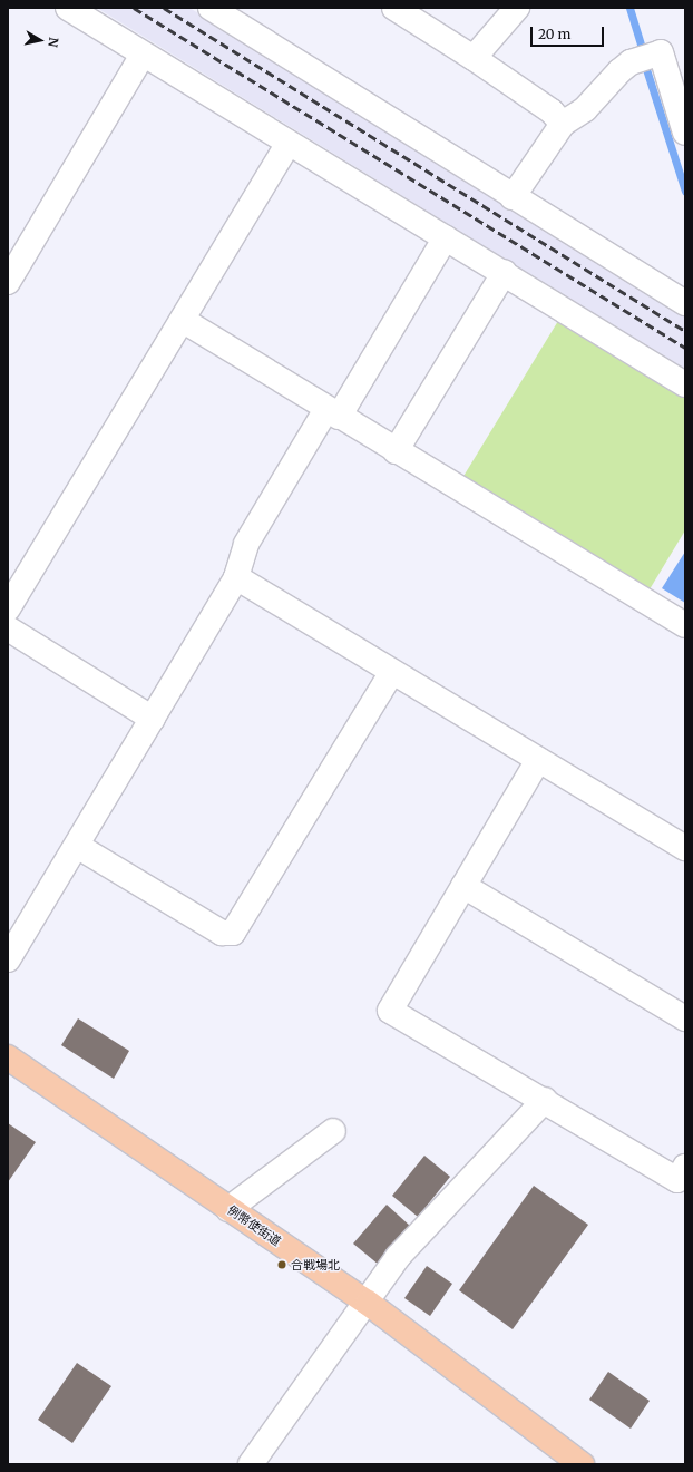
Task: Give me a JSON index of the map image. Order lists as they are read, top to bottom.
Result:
{
  "streets": {
    "main road": ["例幣使街道"]
  },
  "places": ["合戦場北"],
  "scale_bar": "20 m",
  "north": "right"
}
